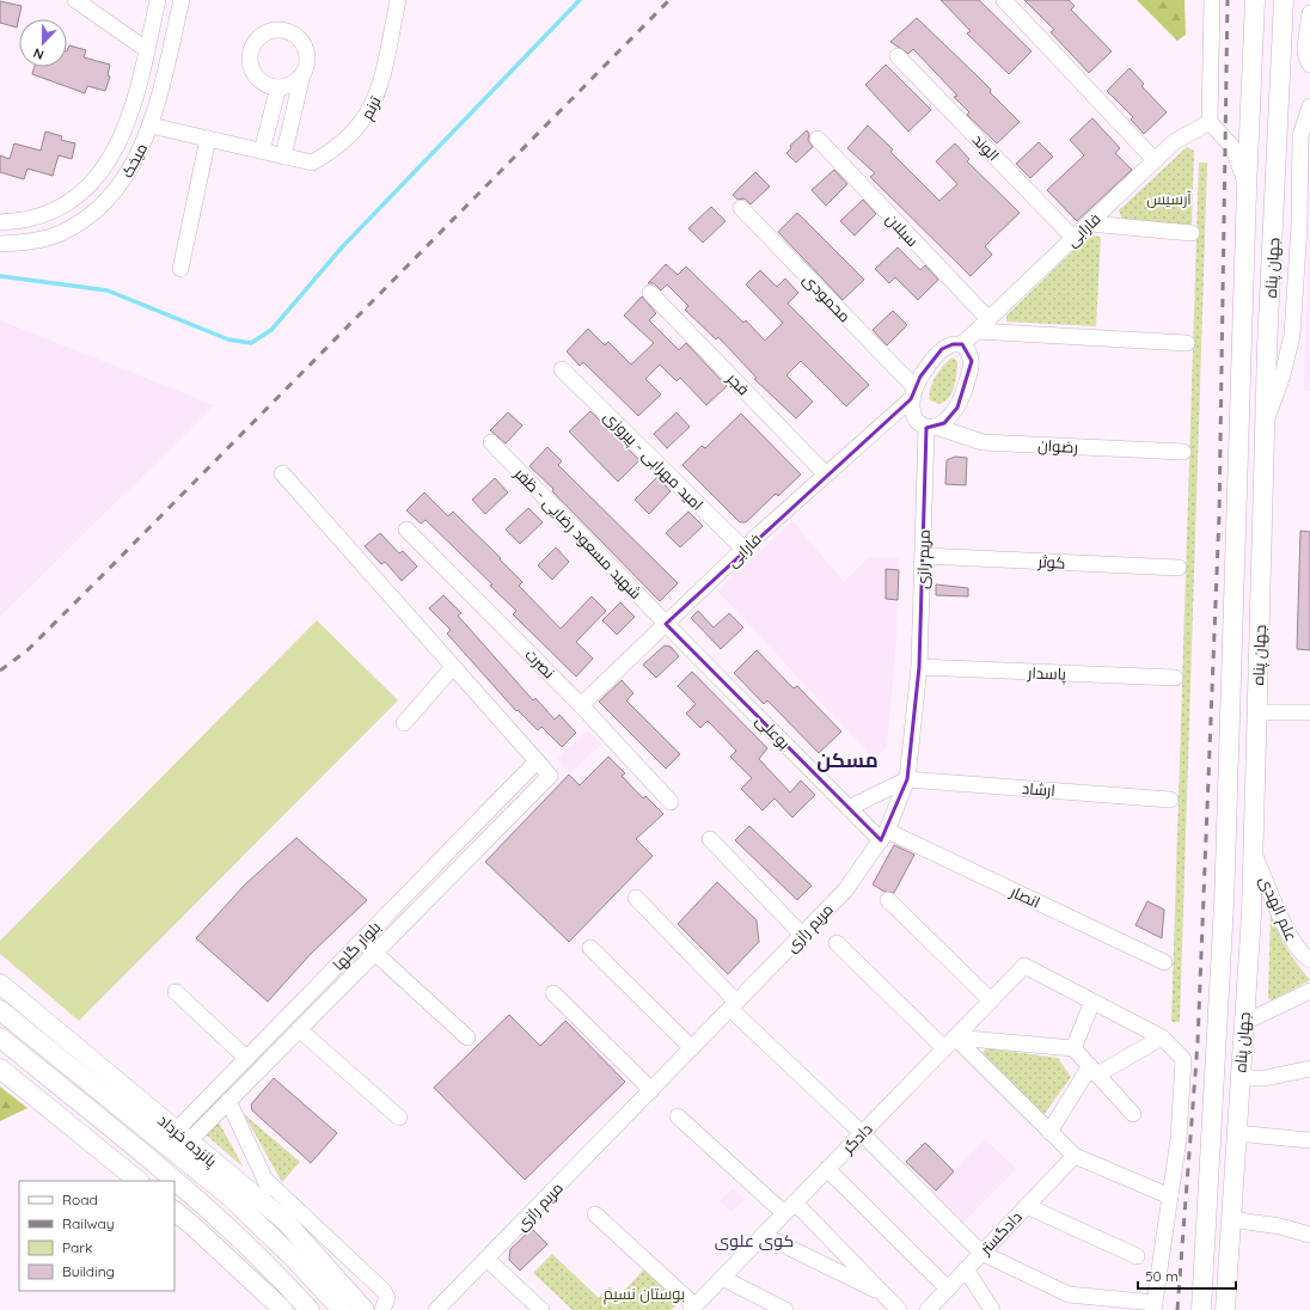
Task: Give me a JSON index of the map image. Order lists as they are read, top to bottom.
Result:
{
  "streets": {
    "main road": ["جهان پناه", "پانزده خرداد"],
    "street": [
      "ترنم",
      "الوند",
      "میخک",
      "سبلان",
      "فارابی",
      "محمودی",
      "فجر",
      "رضوان",
      "امید مهرابی - پیروزی",
      "شهید مسعود رضایی - ظفر",
      "مریم رازی",
      "کوثر",
      "نصرت",
      "پاسدار",
      "بوعلی",
      "ارشاد",
      "انصار",
      "علم الهدی",
      "بلوار گلها",
      "دادگر",
      "دادگستر"
    ]
  },
  "crossings": [
    ["ترنم", "میخک"],
    ["الوند", "فارابی"],
    ["سبلان", "فارابی"],
    ["فارابی", "محمودی"],
    ["فارابی", "فجر"],
    ["فارابی", "امید مهرابی - پیروزی"],
    ["فارابی", "شهید مسعود رضایی - ظفر"],
    ["فارابی", "نصرت"],
    ["فارابی", "بوعلی"],
    ["جهان پناه", "علم الهدی"],
    ["رضوان", "مریم رازی"],
    ["شهید مسعود رضایی - ظفر", "بوعلی"],
    ["مریم رازی", "کوثر"],
    ["مریم رازی", "پاسدار"],
    ["مریم رازی", "بوعلی"],
    ["مریم رازی", "ارشاد"],
    ["مریم رازی", "انصار"],
    ["بوعلی", "انصار"],
    ["بلوار گلها", "پانزده خرداد"]
  ],
  "districts": ["مسکن", "کوی علوی"],
  "parks": ["آرسیس", "بوستان نسیم"],
  "legend": [
    "Road",
    "Railway",
    "Park",
    "Building"
  ],
  "scale_bar": "50 m",
  "north": "bottom"
}
